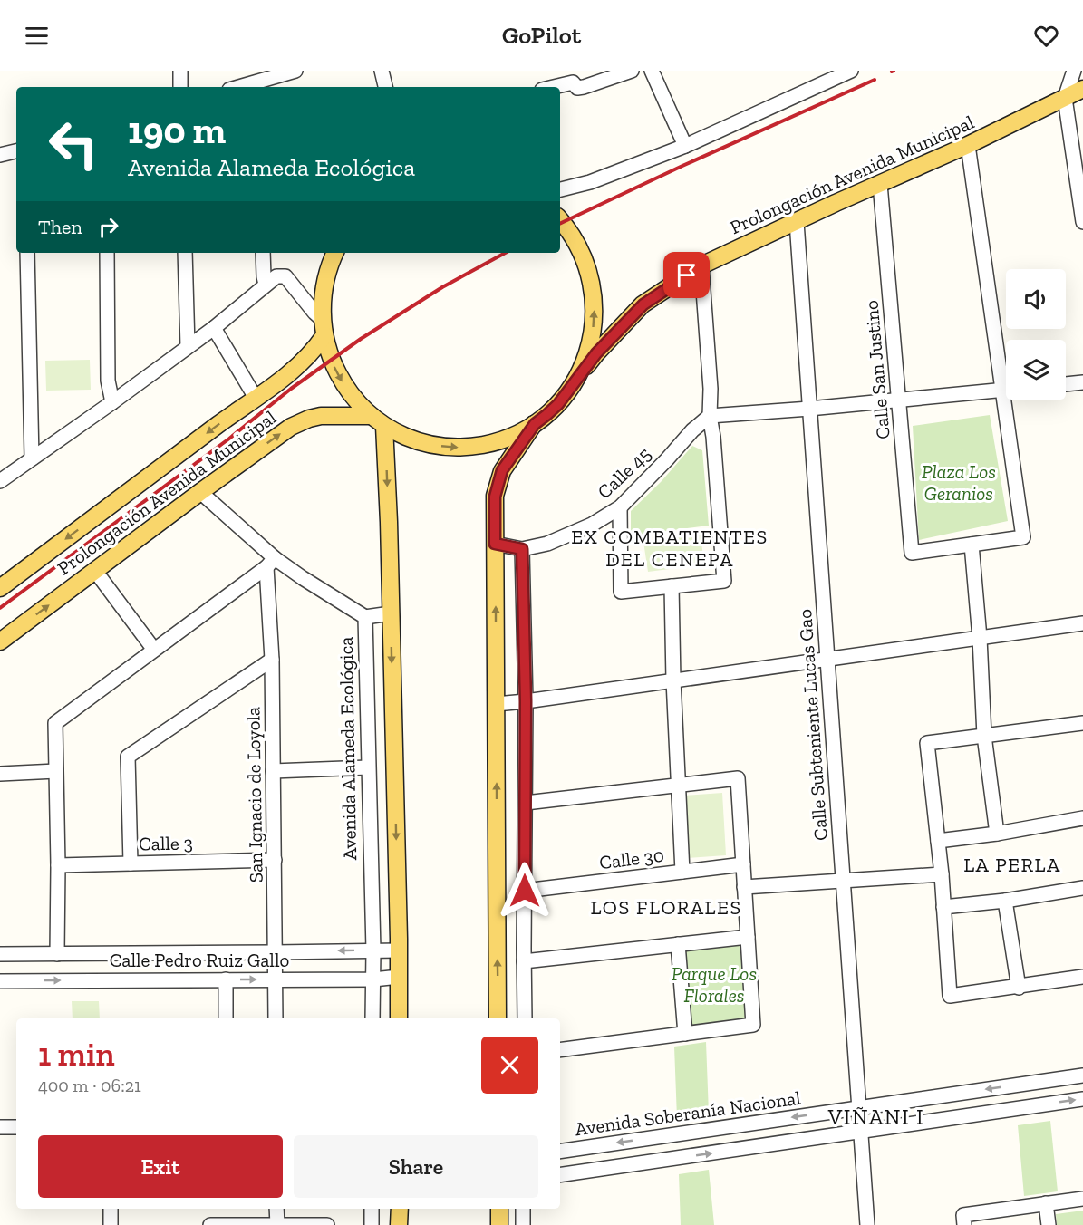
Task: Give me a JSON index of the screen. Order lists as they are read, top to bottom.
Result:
{
  "streets": {
    "main road": ["Prolongación Avenida Municipal"],
    "street": [
      "Calle San Justino",
      "Calle 45",
      "Calle Subteniente Lucas Gao",
      "Avenida Alameda Ecológica",
      "San Ignacio de Loyola",
      "Calle 3",
      "Calle 30",
      "Calle Pedro Ruiz Gallo",
      "Avenida Soberanía Nacional"
    ]
  },
  "crossings": [
    ["Prolongación Avenida Municipal", "Calle San Justino"],
    ["Prolongación Avenida Municipal", "Calle Subteniente Lucas Gao"],
    ["Prolongación Avenida Municipal", "Avenida Alameda Ecológica"],
    ["Calle Subteniente Lucas Gao", "Avenida Soberanía Nacional"],
    ["Avenida Alameda Ecológica", "San Ignacio de Loyola"],
    ["Avenida Alameda Ecológica", "Calle Pedro Ruiz Gallo"],
    ["San Ignacio de Loyola", "Calle 3"],
    ["San Ignacio de Loyola", "Calle Pedro Ruiz Gallo"]
  ],
  "districts": [
    "EX COMBATIENTES DEL CENEPA",
    "LA PERLA",
    "LOS FLORALES",
    "VIÑANI I"
  ],
  "parks": ["Plaza Los Geranios", "Parque Los Florales"],
  "page": {
    "header": "GoPilot",
    "turn": ["190 m", "Avenida Alameda Ecológica"],
    "then": "Then",
    "heading": ["1 min", "400 m · 06:21"],
    "buttons": ["Exit", "Share"]
  }
}
